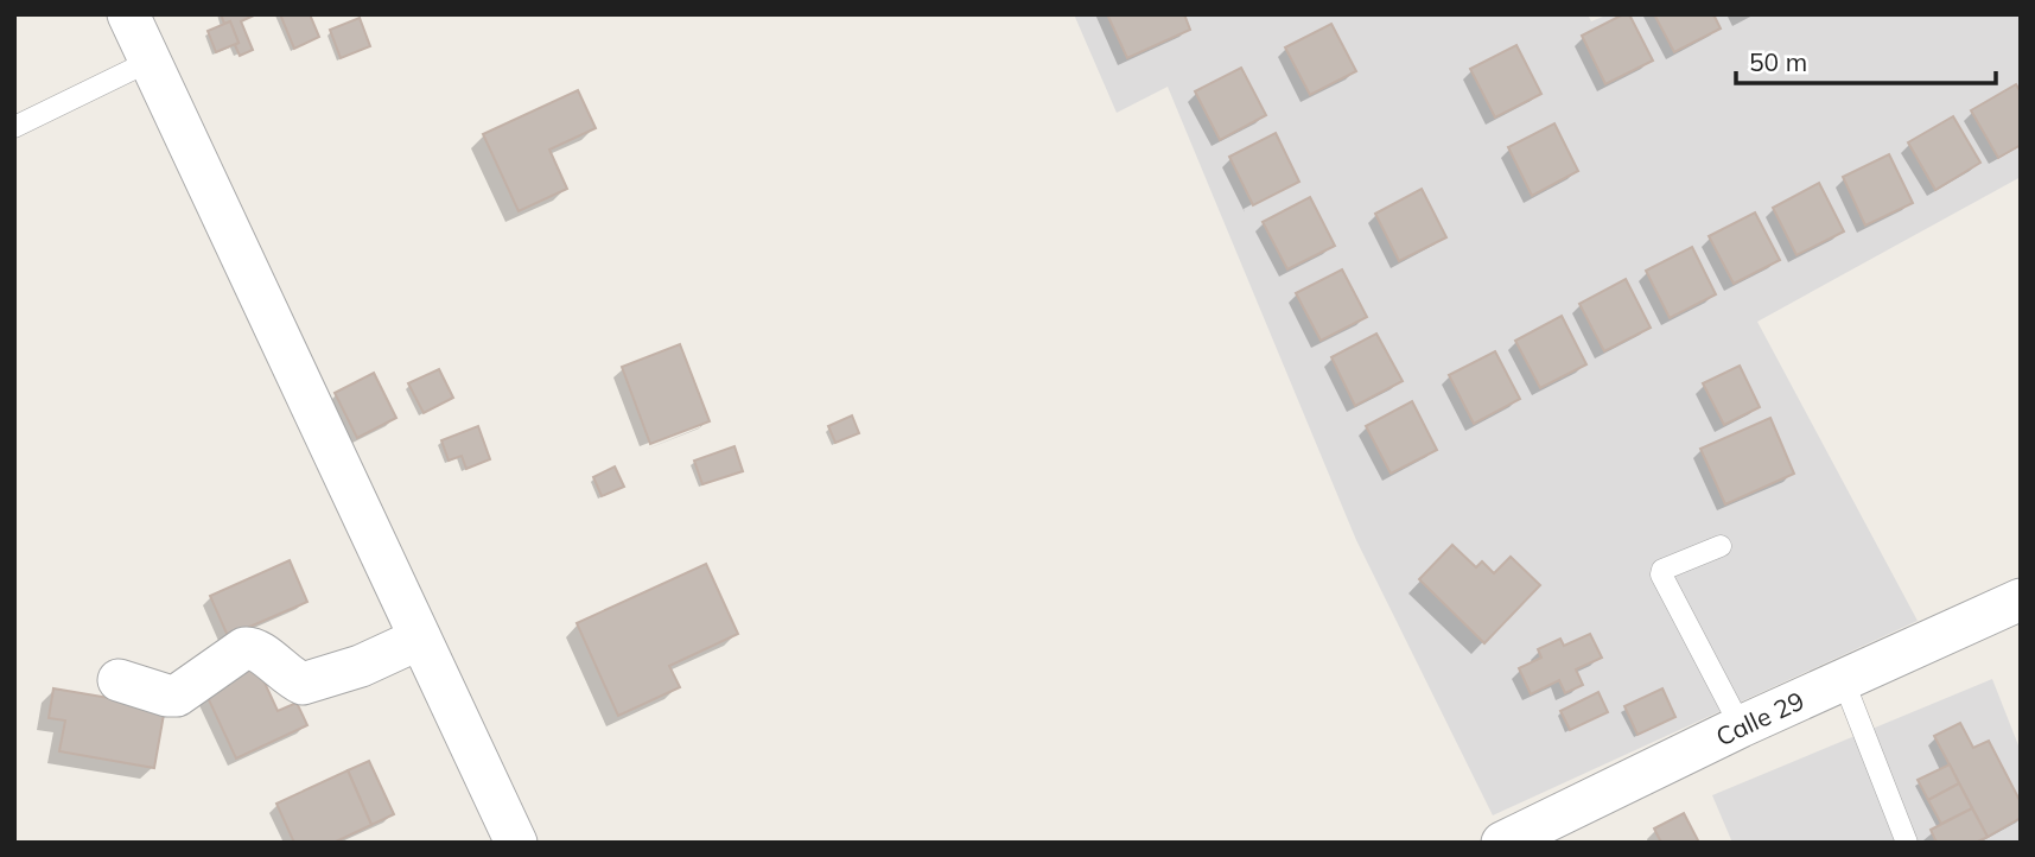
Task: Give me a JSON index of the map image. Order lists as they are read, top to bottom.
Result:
{
  "streets": {
    "street": ["Calle 29"]
  },
  "scale_bar": "50 m"
}
